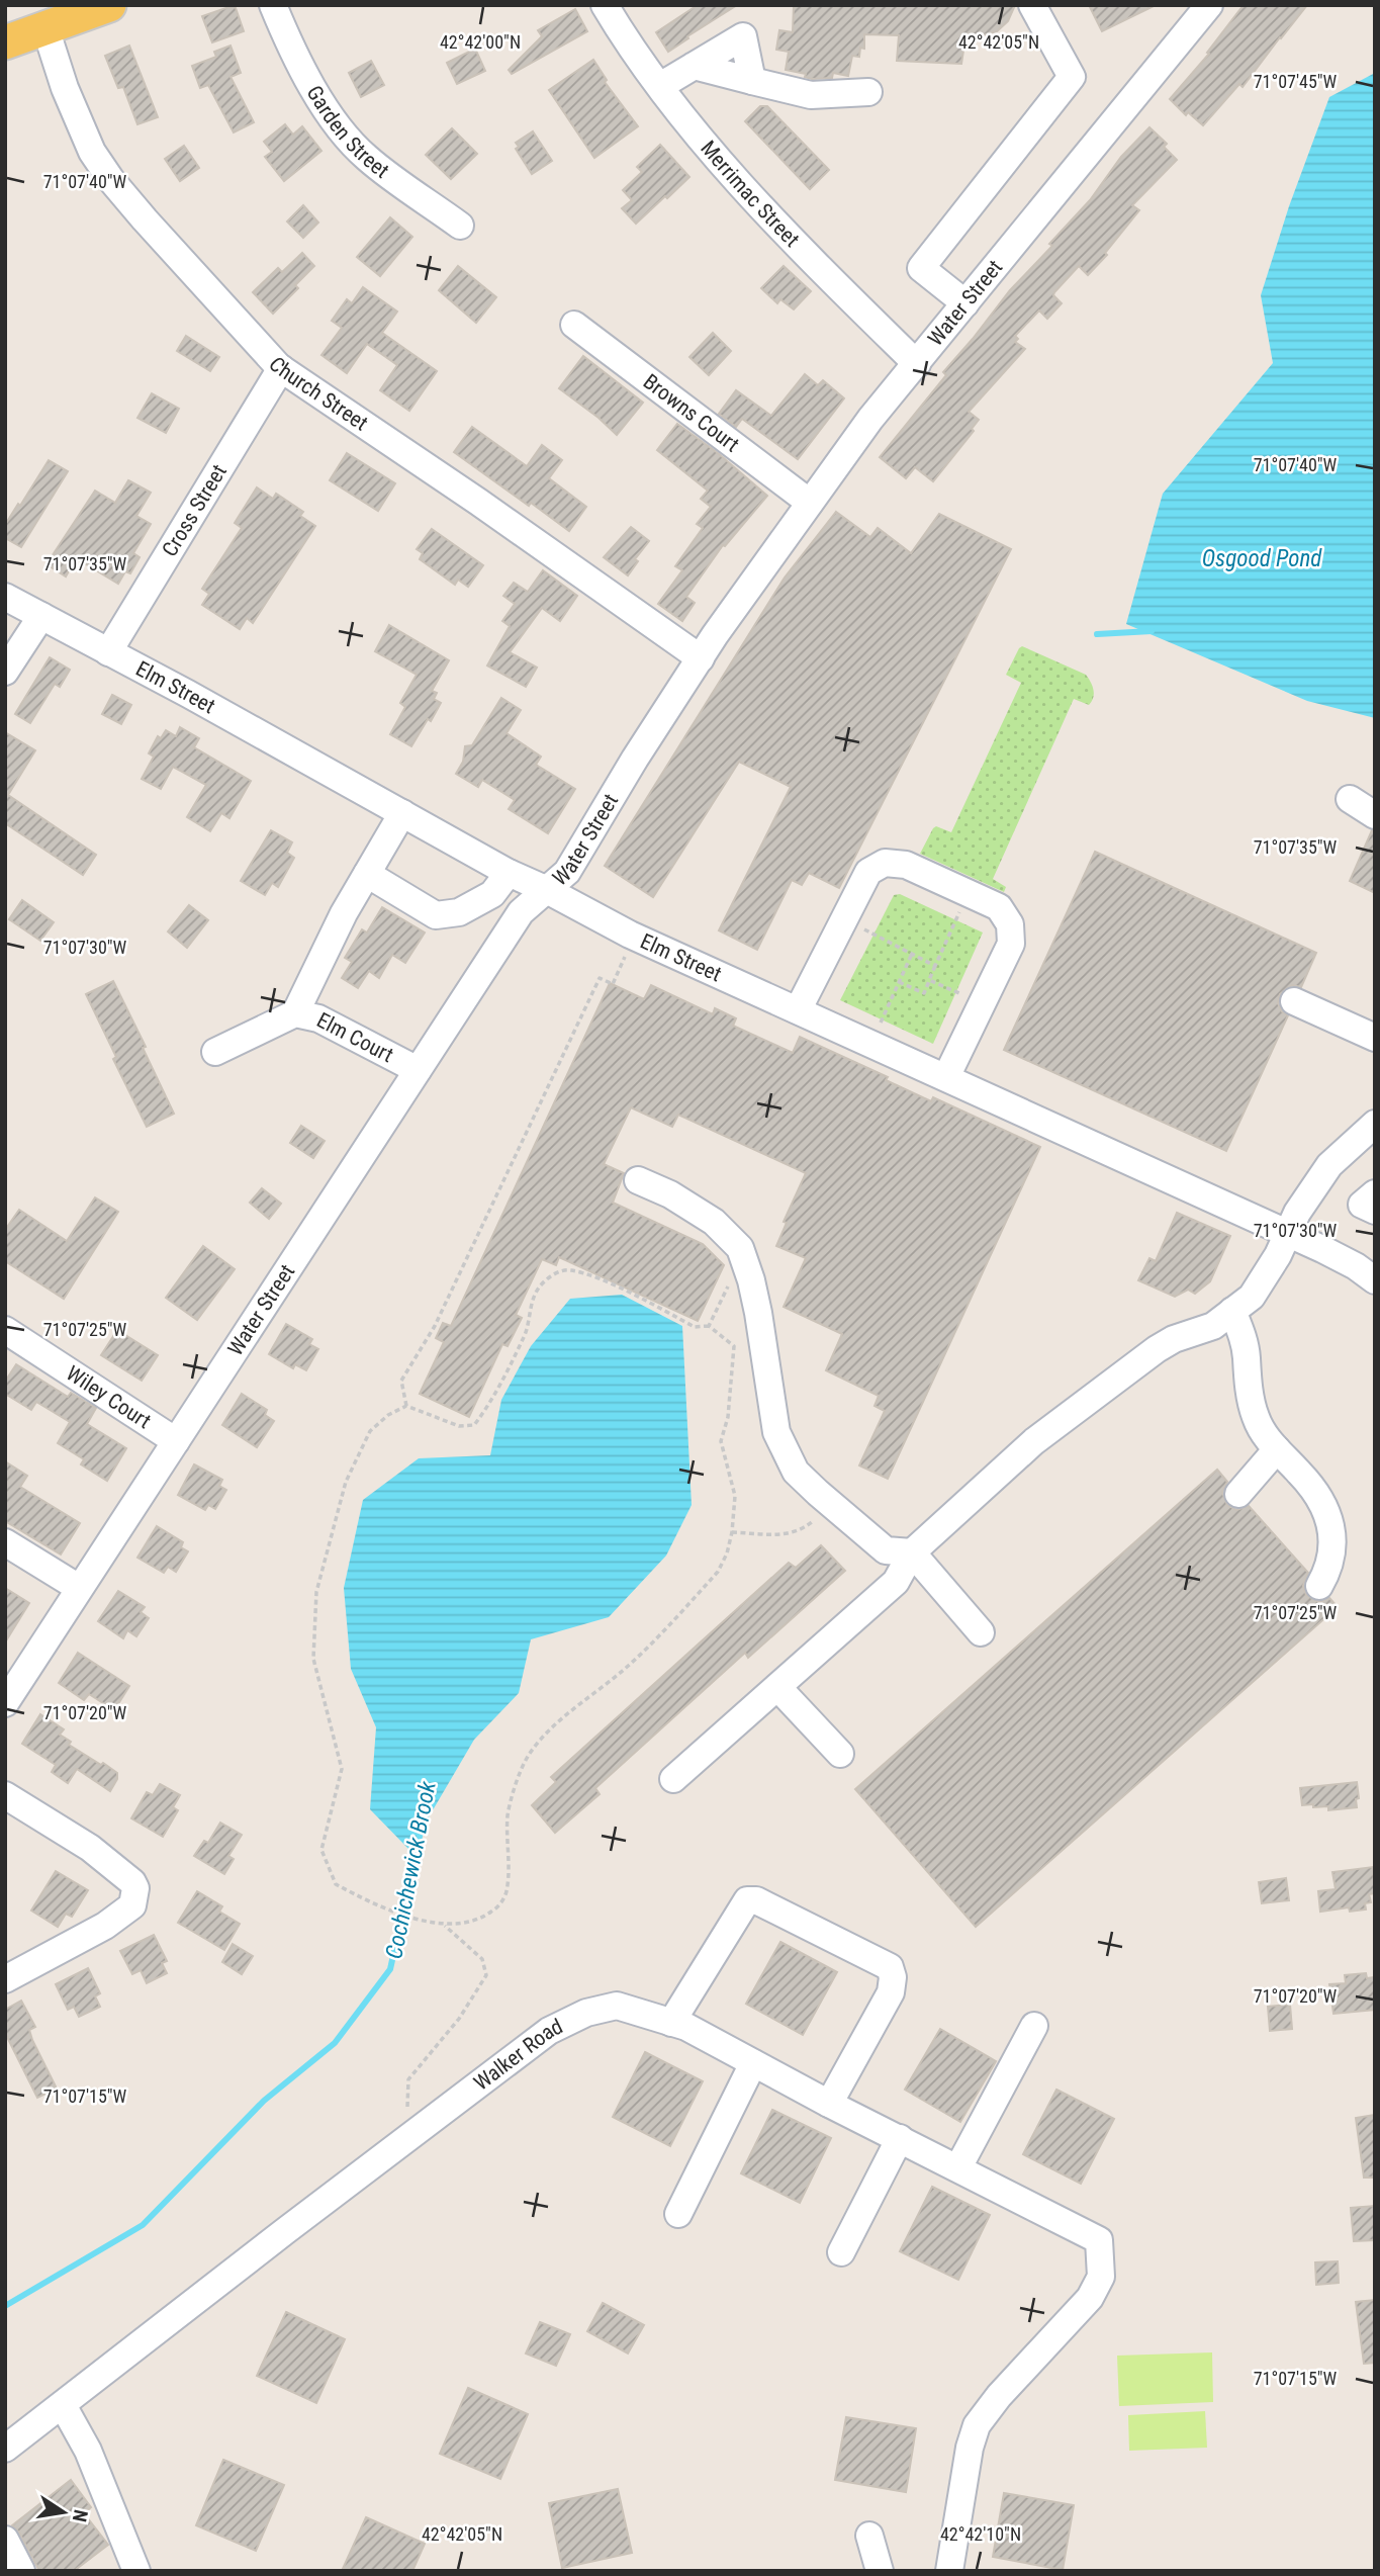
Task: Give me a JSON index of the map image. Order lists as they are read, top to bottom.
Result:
{
  "streets": {
    "street": [
      "Garden Street",
      "Merrimac Street",
      "Water Street",
      "Church Street",
      "Browns Court",
      "Cross Street",
      "Elm Street",
      "Elm Court",
      "Wiley Court",
      "Walker Road"
    ]
  },
  "crossings": [
    ["Merrimac Street", "Water Street"],
    ["Water Street", "Church Street"],
    ["Water Street", "Browns Court"],
    ["Water Street", "Elm Street"],
    ["Water Street", "Elm Court"],
    ["Water Street", "Wiley Court"],
    ["Church Street", "Cross Street"],
    ["Cross Street", "Elm Street"]
  ],
  "water": ["Osgood Pond", "Cochichewick Brook"],
  "north": "right",
  "coordinates": [
    "42°42'00\"N",
    "42°42'05\"N",
    "71°07'45\"W",
    "71°07'40\"W",
    "71°07'35\"W",
    "71°07'30\"W",
    "71°07'25\"W",
    "71°07'20\"W",
    "71°07'15\"W",
    "42°42'10\"N"
  ]
}
